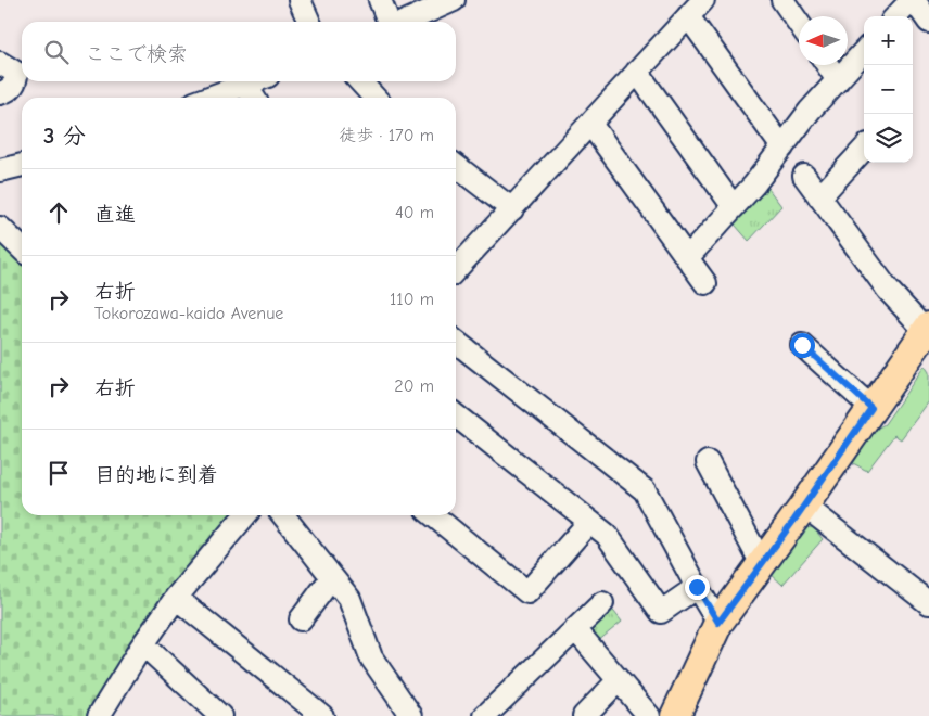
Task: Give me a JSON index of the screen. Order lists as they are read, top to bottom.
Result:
{
  "north": "left",
  "page": {
    "map_buttons": ["+", "−"],
    "search": "ここで検索",
    "heading": ["3 分", "徒歩 · 170 m"],
    "list": [
      ["直進", "40 m"],
      ["右折", "Tokorozawa-kaido Avenue", "110 m"],
      ["右折", "20 m"],
      "目的地に到着"
    ]
  }
}
